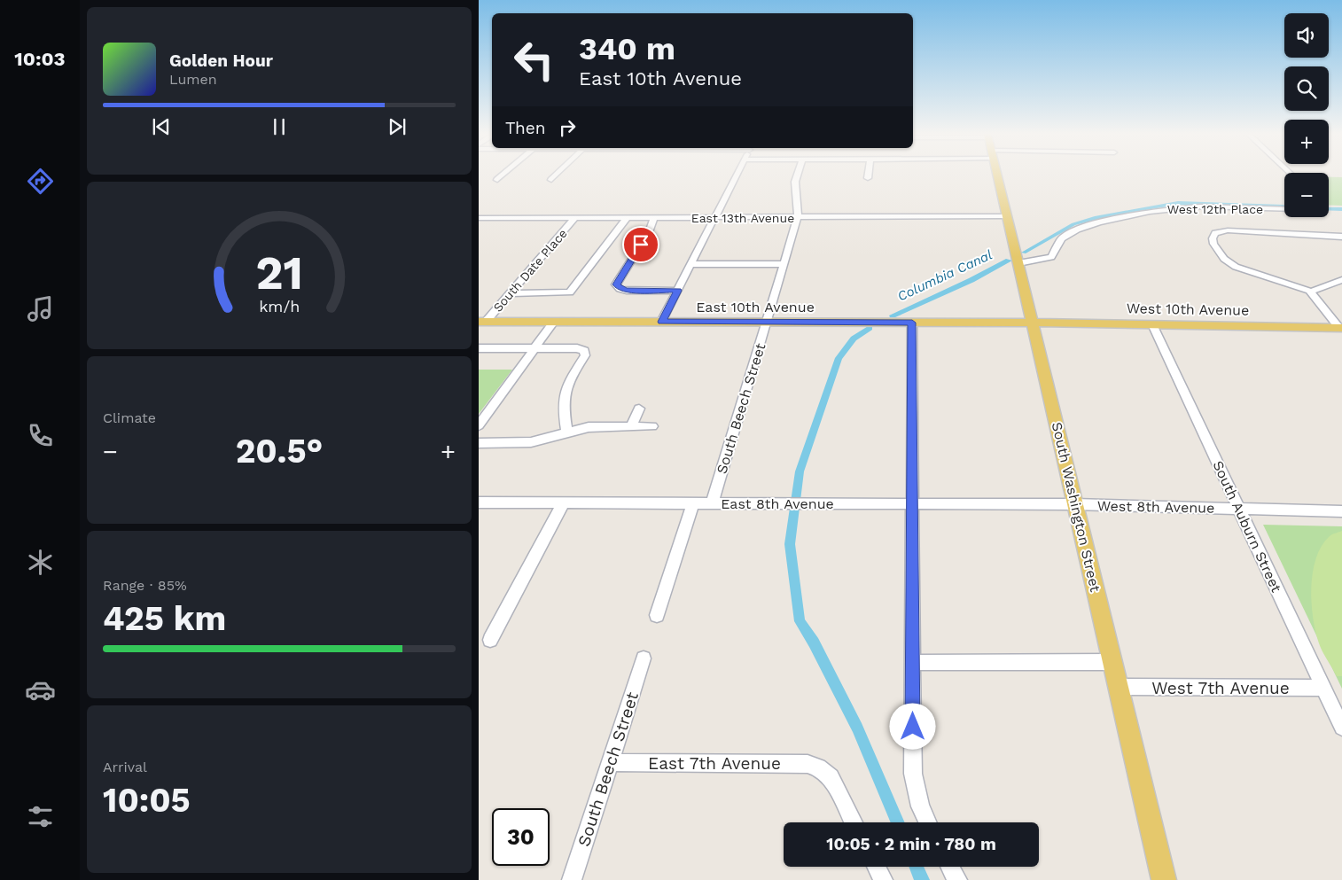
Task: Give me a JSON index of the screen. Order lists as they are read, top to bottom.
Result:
{
  "streets": {
    "main road": ["East 10th Avenue", "West 10th Avenue", "South Washington Street"],
    "street": [
      "West 12th Place",
      "East 13th Avenue",
      "South Date Place",
      "South Beech Street",
      "East 8th Avenue",
      "West 8th Avenue",
      "South Auburn Street",
      "West 7th Avenue",
      "East 7th Avenue"
    ]
  },
  "crossings": [
    ["West 12th Place", "South Washington Street"],
    ["East 13th Avenue", "South Date Place"],
    ["East 13th Avenue", "South Beech Street"],
    ["East 13th Avenue", "South Washington Street"],
    ["South Date Place", "East 10th Avenue"],
    ["East 10th Avenue", "West 10th Avenue"],
    ["East 10th Avenue", "South Beech Street"],
    ["East 10th Avenue", "South Washington Street"],
    ["West 10th Avenue", "South Washington Street"],
    ["West 10th Avenue", "South Auburn Street"],
    ["South Beech Street", "East 8th Avenue"],
    ["South Beech Street", "East 7th Avenue"],
    ["East 8th Avenue", "South Washington Street"],
    ["East 8th Avenue", "West 8th Avenue"],
    ["South Washington Street", "West 8th Avenue"],
    ["South Washington Street", "West 7th Avenue"],
    ["West 8th Avenue", "South Auburn Street"],
    ["South Auburn Street", "West 7th Avenue"]
  ],
  "water": ["Columbia Canal"],
  "page": {
    "tabs": "10:03",
    "map_buttons": ["+", "−"],
    "turn": ["340 m", "East 10th Avenue"],
    "song": ["Golden Hour", "Lumen"],
    "then": "Then",
    "tile": [
      "Climate",
      ["Range · 85%", "425 km"],
      ["Arrival", "10:05"]
    ],
    "heat": ["−", "20.5°", "+"],
    "limit": "30",
    "trip": "10:05 · 2 min · 780 m",
    "gauge": ["21", "km/h"]
  }
}
